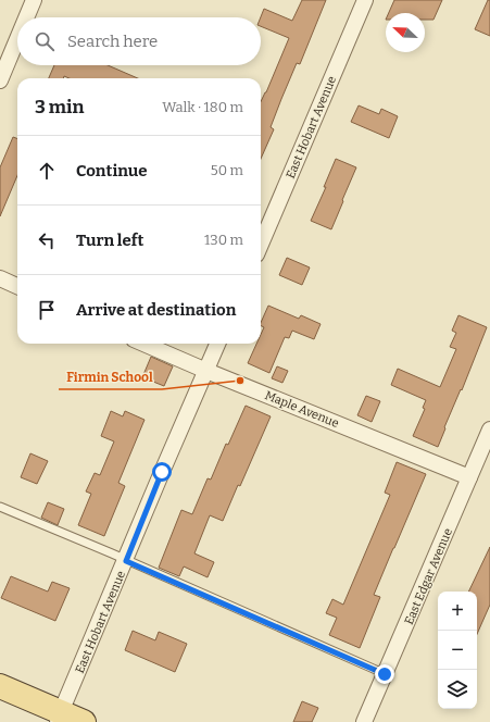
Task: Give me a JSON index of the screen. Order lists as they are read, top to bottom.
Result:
{
  "streets": {
    "street": ["East Hobart Avenue", "Maple Avenue", "East Edgar Avenue"]
  },
  "crossings": [
    ["East Hobart Avenue", "Maple Avenue"],
    ["Maple Avenue", "East Edgar Avenue"]
  ],
  "places": ["Firmin School"],
  "north": "top left",
  "page": {
    "search": "Search here",
    "heading": ["3 min", "Walk · 180 m"],
    "list": [
      ["Continue", "50 m"],
      ["Turn left", "130 m"],
      "Arrive at destination"
    ],
    "map_buttons": ["+", "−"]
  }
}
